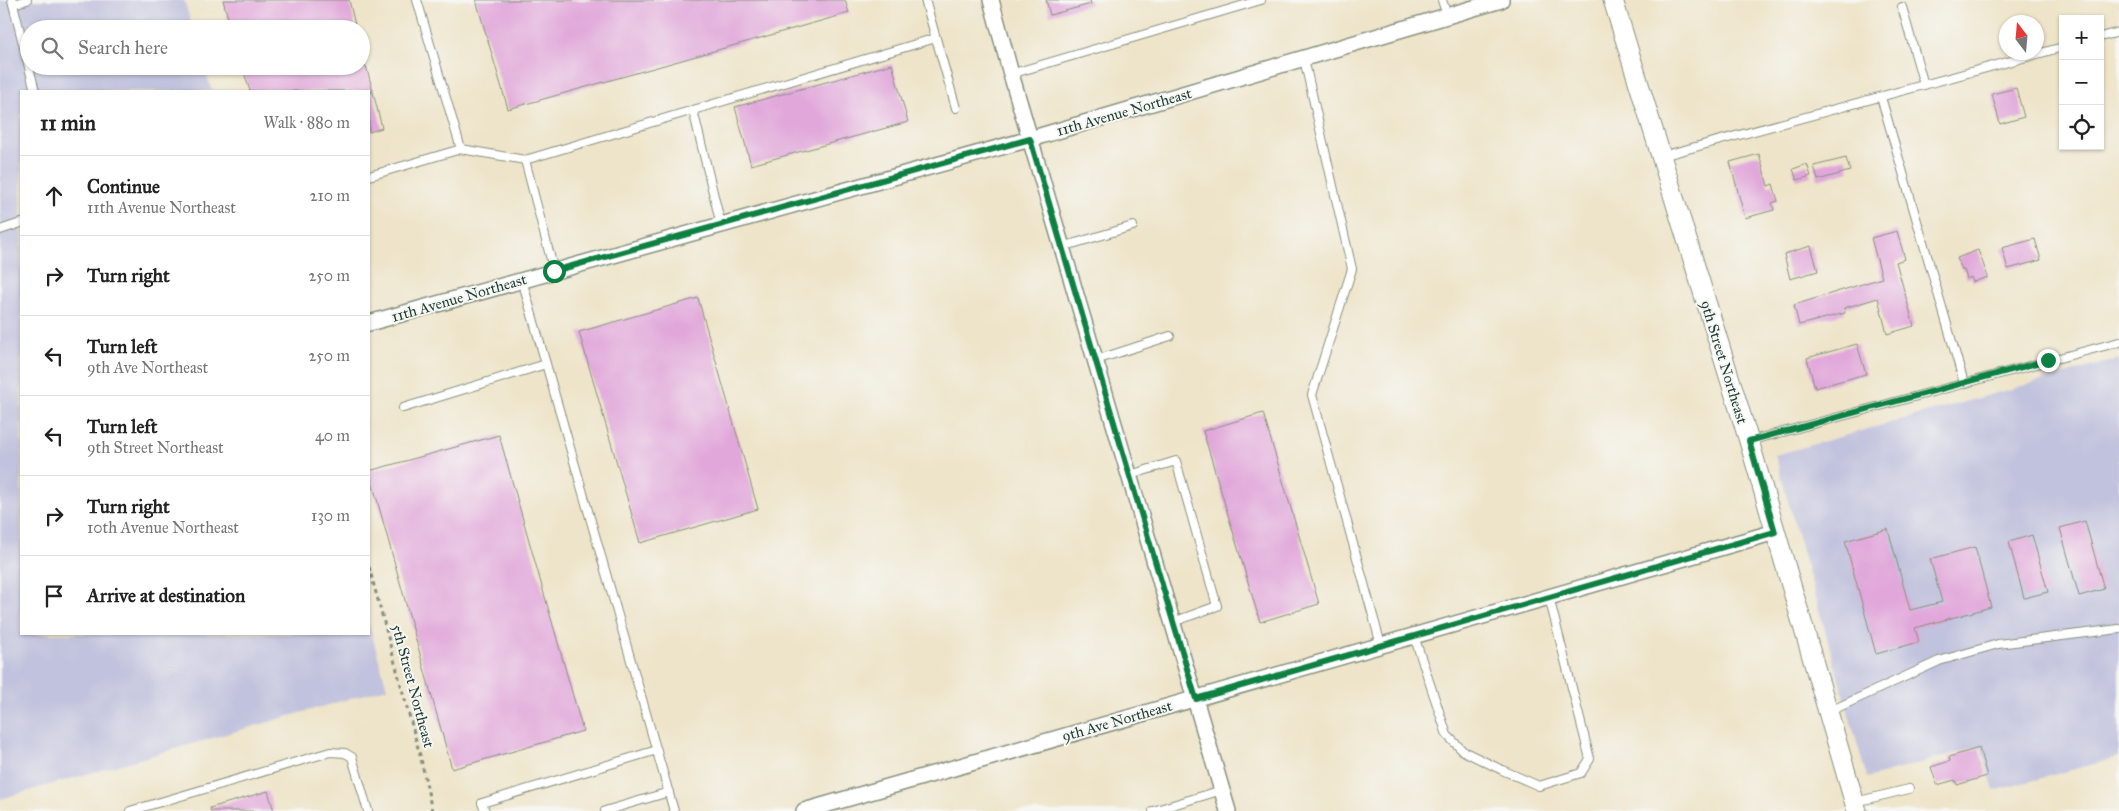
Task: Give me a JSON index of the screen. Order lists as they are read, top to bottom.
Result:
{
  "streets": {
    "street": ["11th Avenue Northeast", "9th Street Northeast", "9th Ave Northeast"],
    "path": ["5th Street Northeast"]
  },
  "crossings": [
    ["9th Street Northeast", "9th Ave Northeast"]
  ],
  "north": "top",
  "page": {
    "map_buttons": ["+", "−"],
    "search": "Search here",
    "heading": ["11 min", "Walk · 880 m"],
    "list": [
      ["Continue", "11th Avenue Northeast", "210 m"],
      ["Turn right", "250 m"],
      ["Turn left", "9th Ave Northeast", "250 m"],
      ["Turn left", "9th Street Northeast", "40 m"],
      ["Turn right", "10th Avenue Northeast", "130 m"],
      "Arrive at destination"
    ]
  }
}
